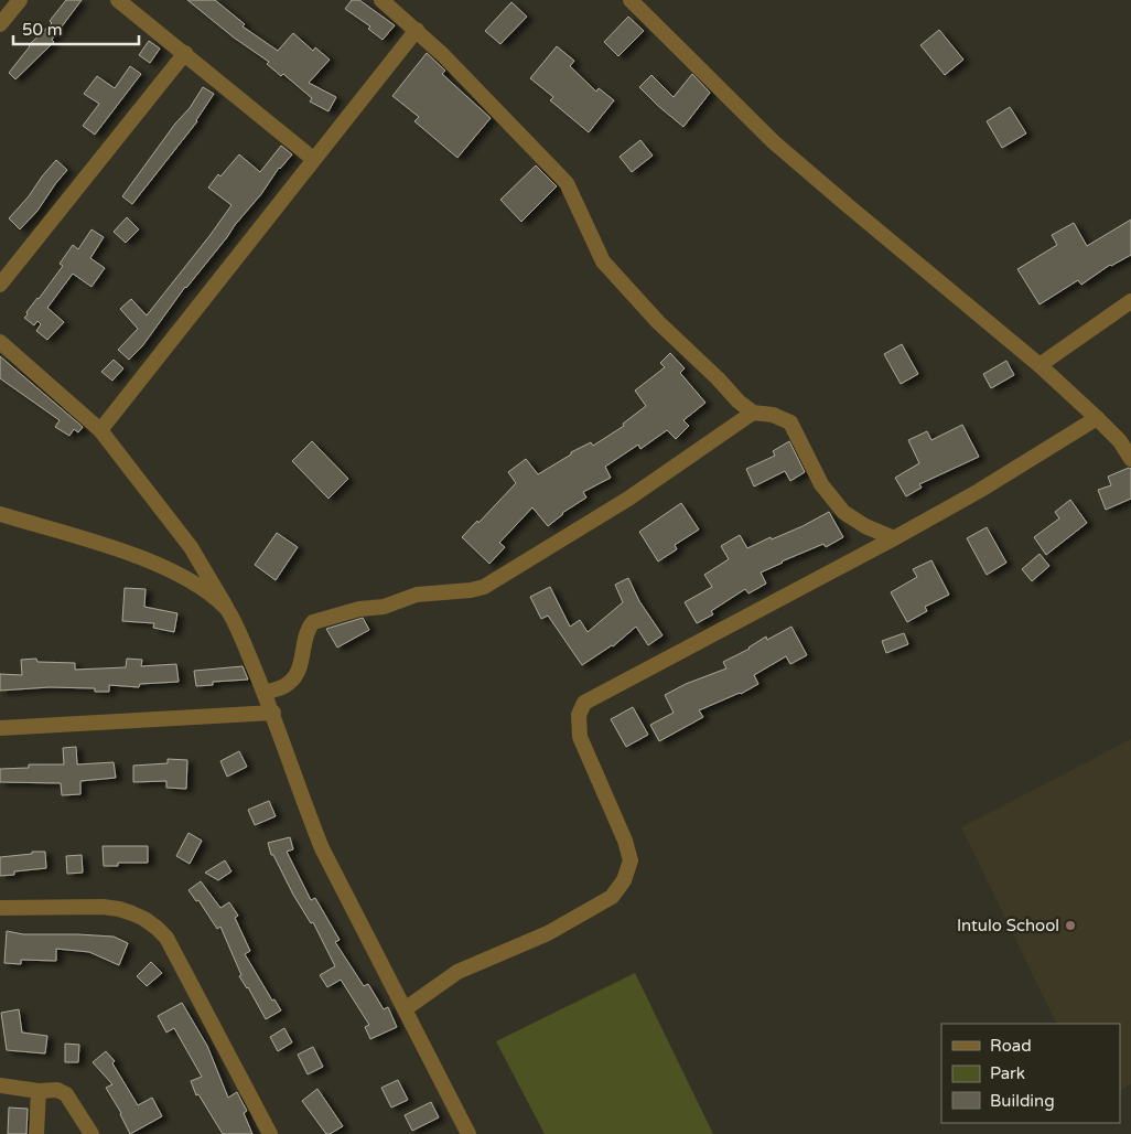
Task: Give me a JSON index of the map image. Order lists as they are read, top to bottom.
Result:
{
  "places": ["Intulo School"],
  "legend": ["Road", "Park", "Building"],
  "scale_bar": "50 m"
}
